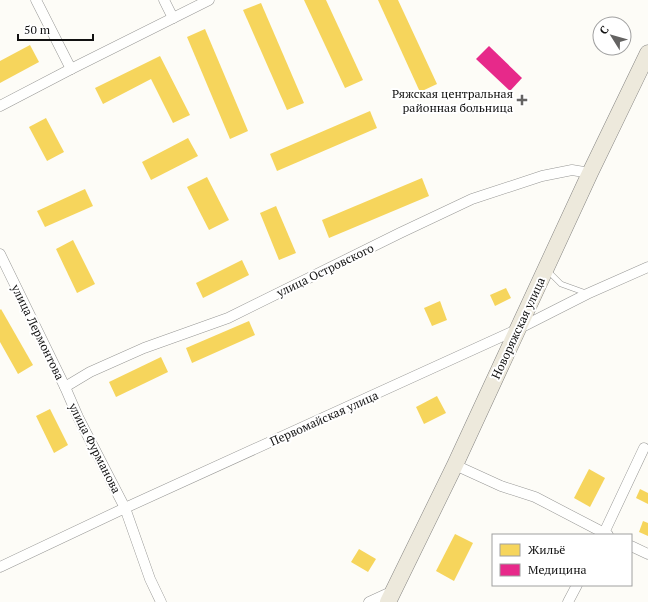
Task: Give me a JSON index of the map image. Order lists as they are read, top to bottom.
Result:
{
  "streets": {
    "main road": ["Новоряжская улица"],
    "street": [
      "улица Островского",
      "улица Лермонтова",
      "Первомайская улица",
      "улица Фурманова"
    ]
  },
  "crossings": [
    ["улица Островского", "Новоряжская улица"],
    ["улица Островского", "улица Лермонтова"],
    ["улица Островского", "улица Фурманова"],
    ["Новоряжская улица", "Первомайская улица"],
    ["улица Лермонтова", "улица Фурманова"],
    ["Первомайская улица", "улица Фурманова"]
  ],
  "places": {
    "health": ["Ряжская центральная районная больница"]
  },
  "legend": ["Жильё", "Медицина"],
  "scale_bar": "50 m",
  "north": "top left"
}
